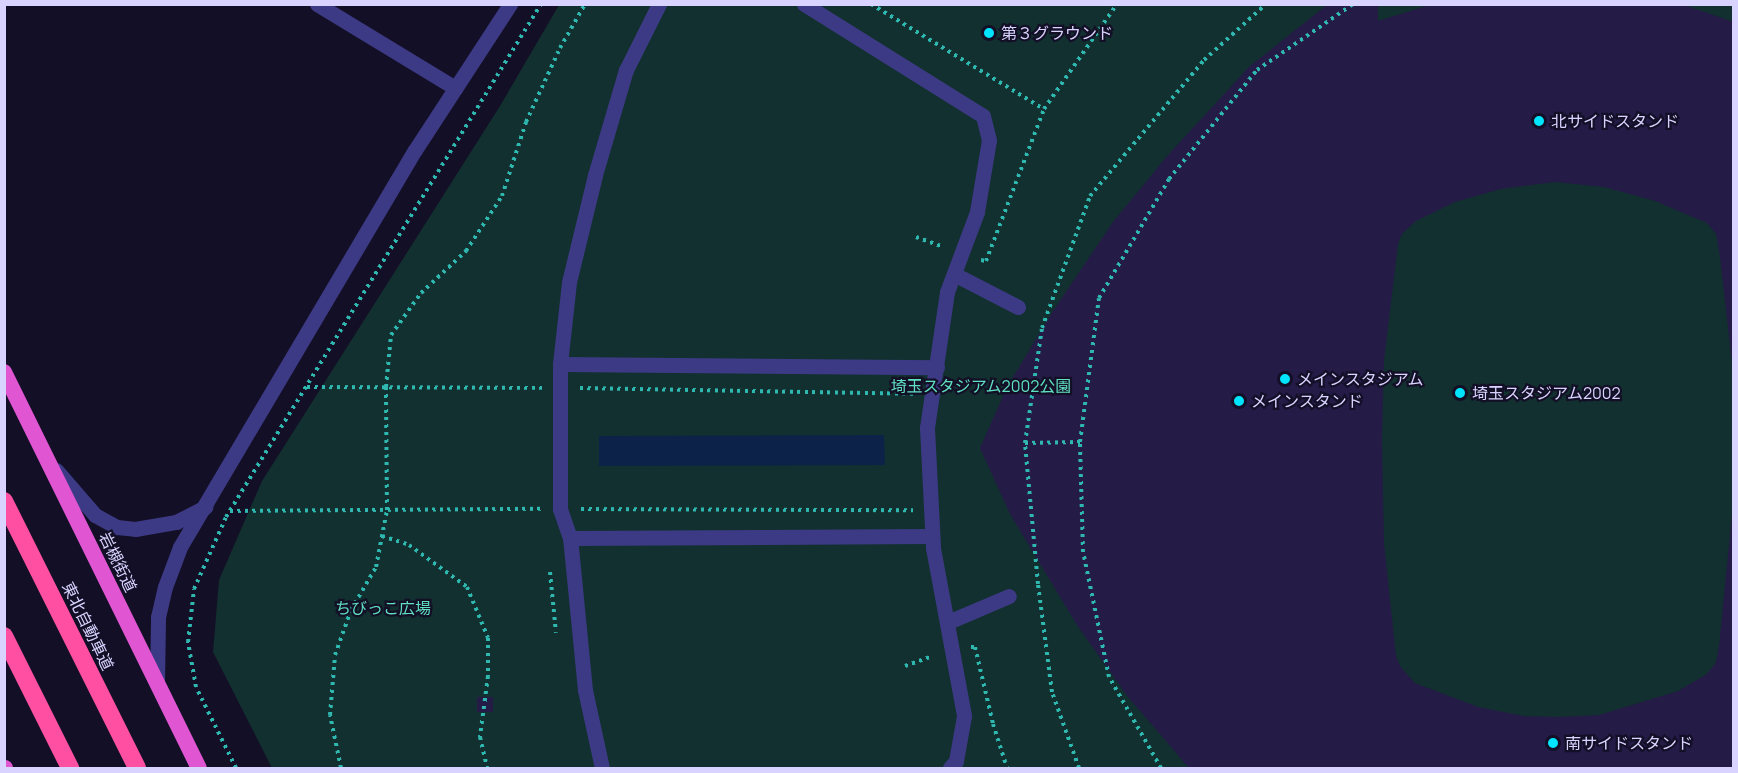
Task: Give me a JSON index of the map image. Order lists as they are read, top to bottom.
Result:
{
  "streets": {
    "highway": ["岩槻街道", "東北自動車道"]
  },
  "parks": ["埼玉スタジアム2002公園", "ちびっこ広場"],
  "places": [
    "第３グラウンド",
    "北サイドスタンド",
    "メインスタジアム",
    "埼玉スタジアム2002",
    "メインスタンド",
    "南サイドスタンド"
  ]
}
